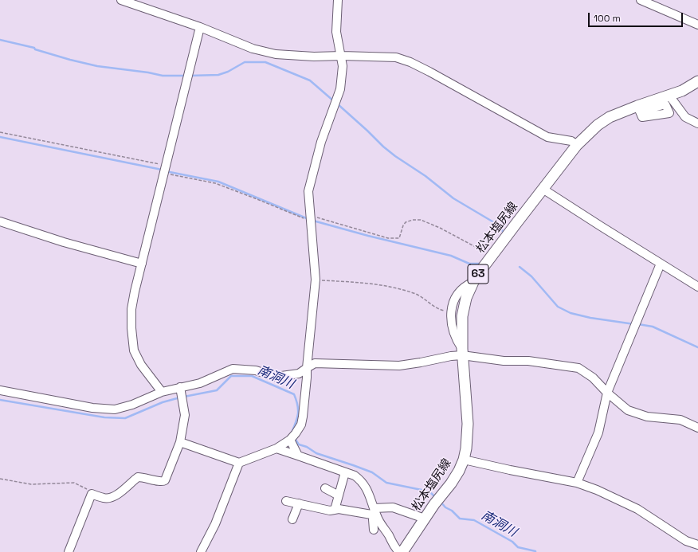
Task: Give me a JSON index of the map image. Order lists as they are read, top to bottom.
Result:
{
  "streets": {
    "main road": ["松本塩尻線", "63"]
  },
  "water": ["南洞川"],
  "scale_bar": "100 m"
}
